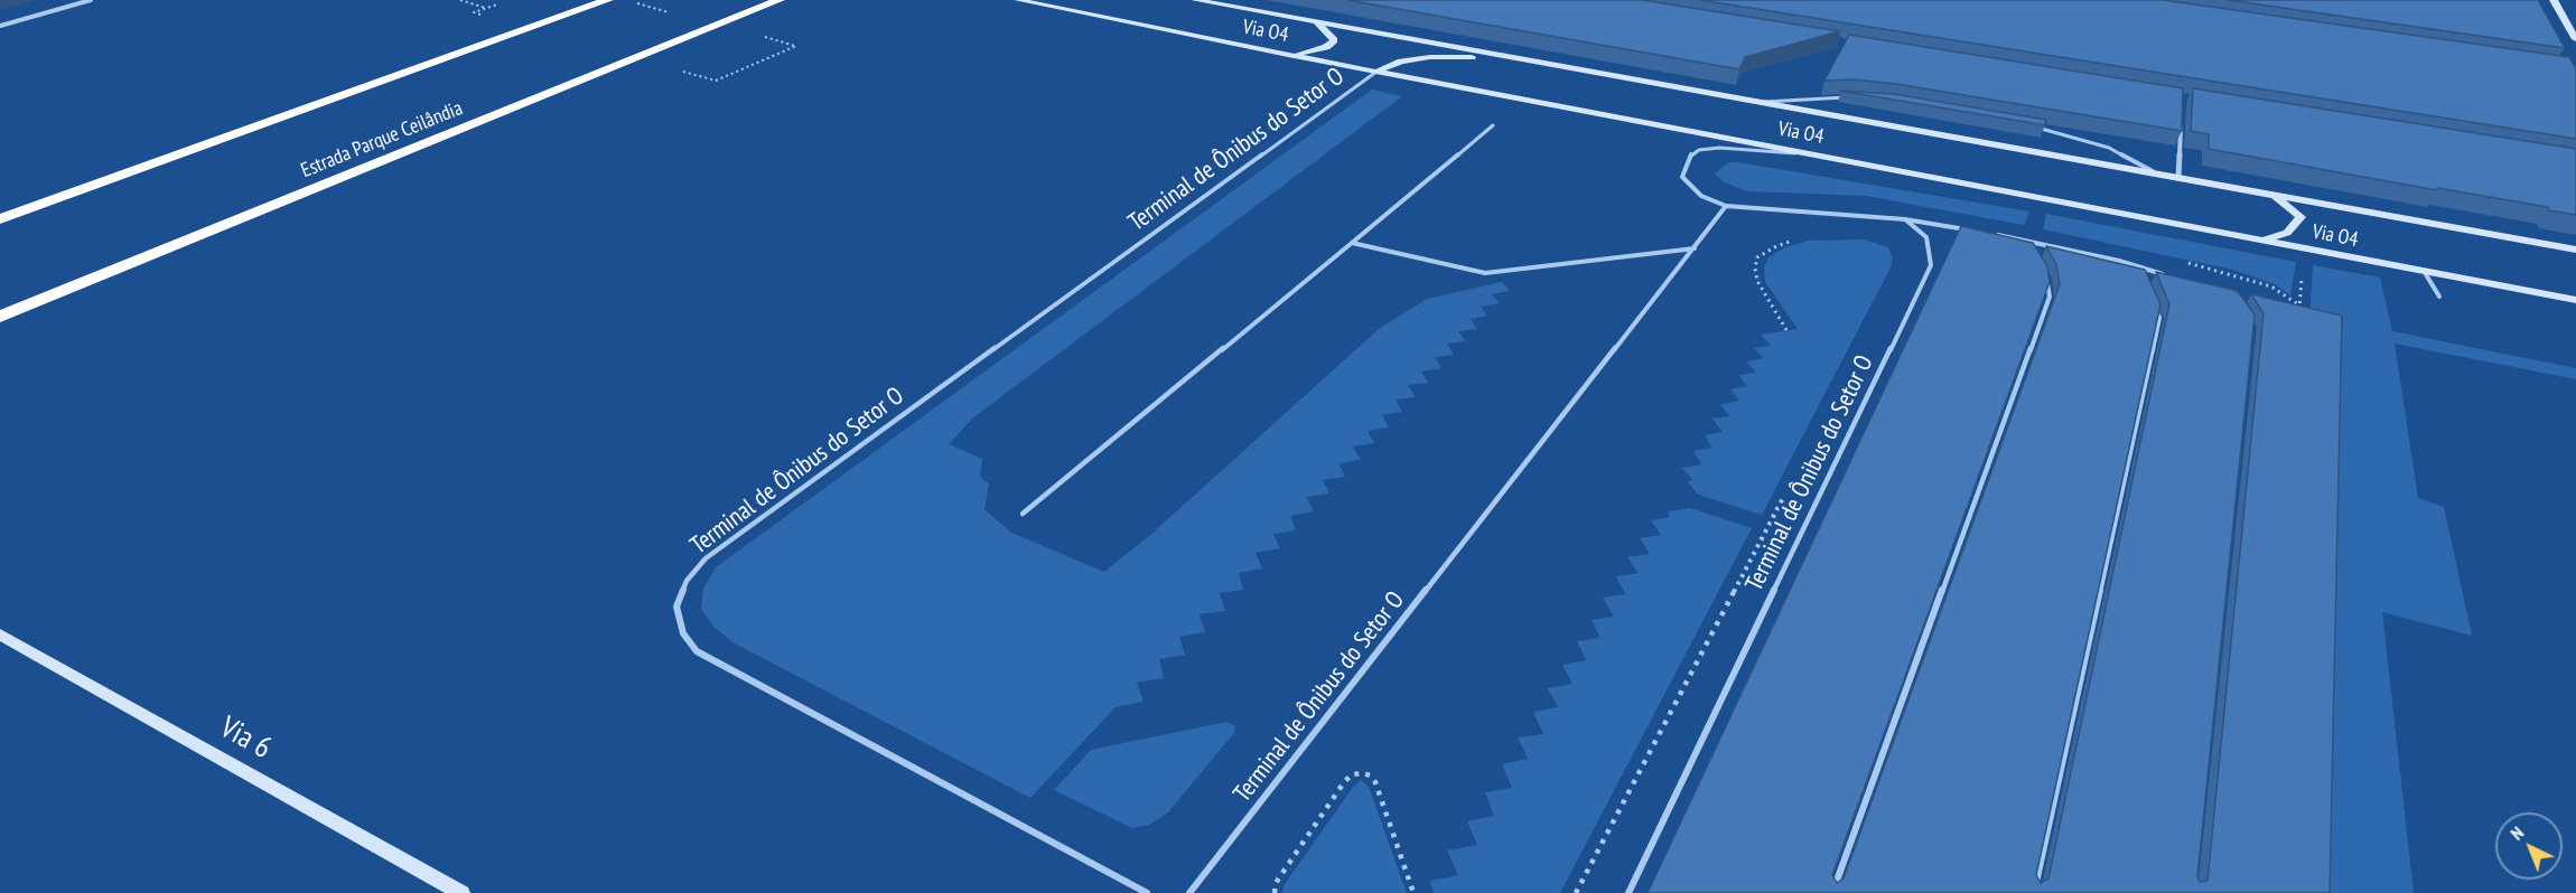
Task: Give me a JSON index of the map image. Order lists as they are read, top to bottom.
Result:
{
  "streets": {
    "highway": ["Estrada Parque Ceilândia"],
    "main road": ["Via O4", "Via 6"],
    "lane": ["Terminal de Ônibus do Setor O"]
  },
  "crossings": [
    ["Via O4", "Terminal de Ônibus do Setor O"]
  ],
  "north": "top left"
}
